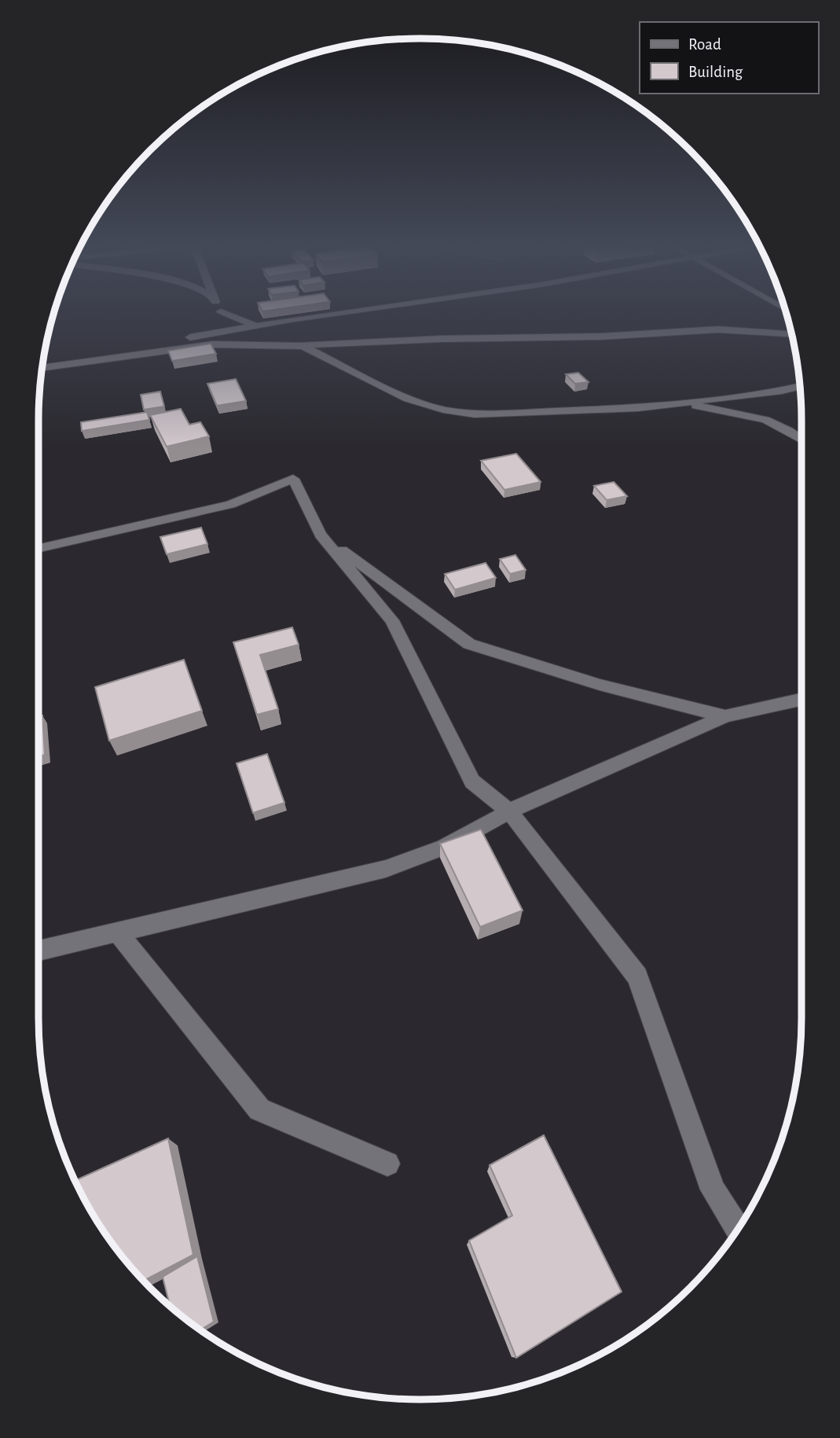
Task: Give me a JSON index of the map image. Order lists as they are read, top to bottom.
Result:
{
  "legend": ["Road", "Building"]
}
